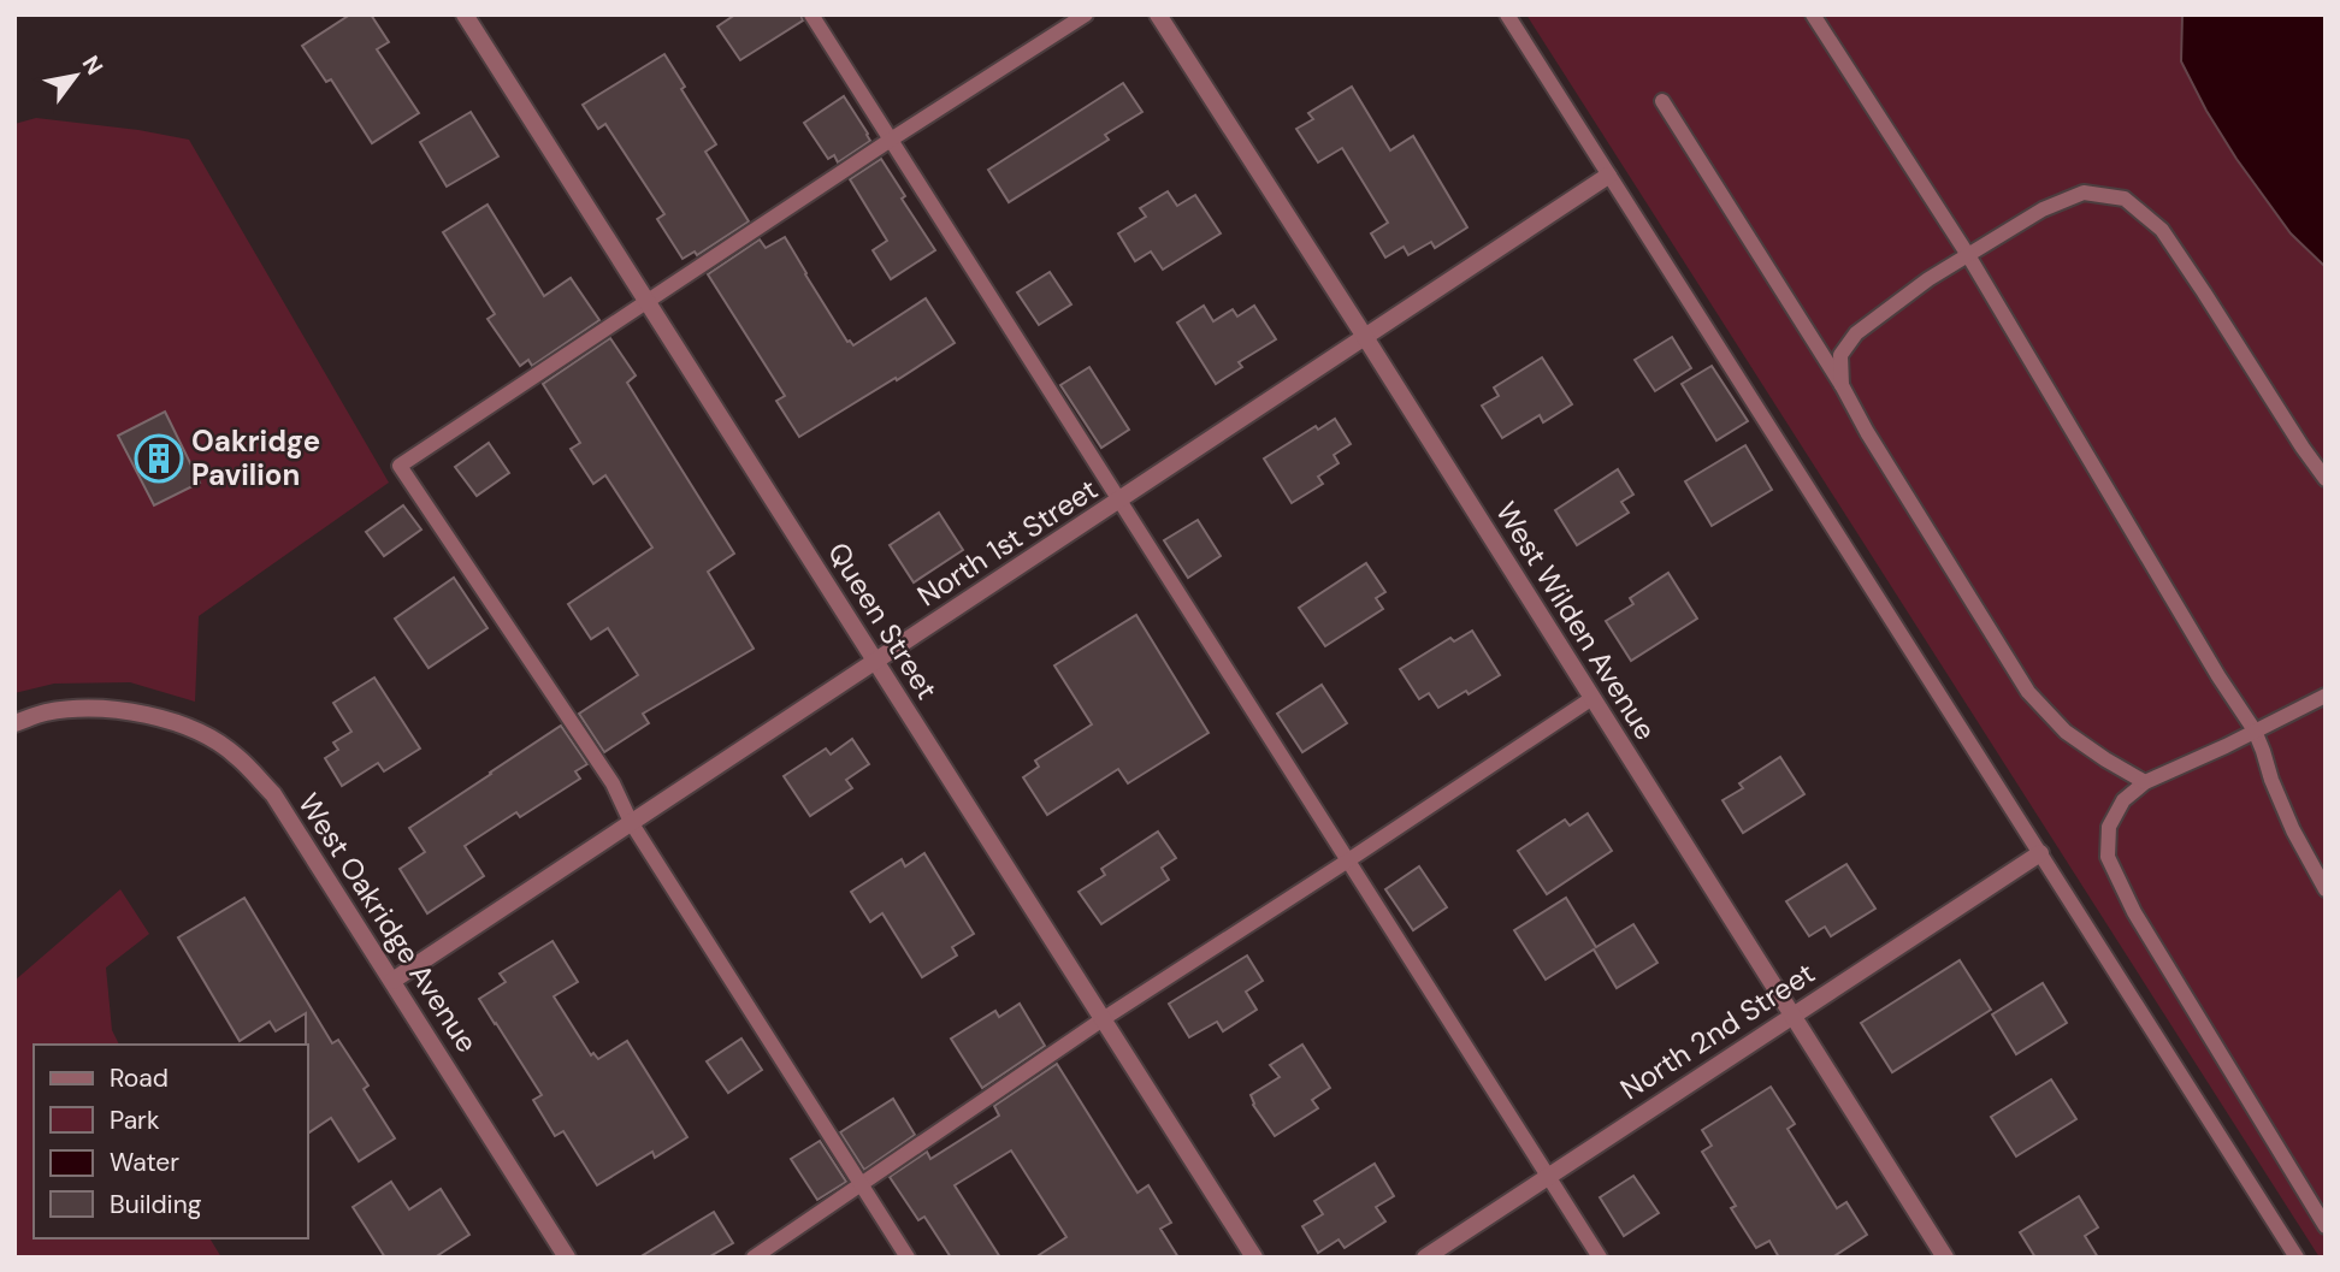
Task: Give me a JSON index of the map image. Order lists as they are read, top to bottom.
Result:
{
  "streets": {
    "street": [
      "North 1st Street",
      "Queen Street",
      "West Wilden Avenue",
      "West Oakridge Avenue",
      "North 2nd Street"
    ]
  },
  "crossings": [
    ["North 1st Street", "Queen Street"],
    ["North 1st Street", "West Wilden Avenue"],
    ["North 1st Street", "West Oakridge Avenue"],
    ["West Wilden Avenue", "North 2nd Street"]
  ],
  "places": {
    "building": ["Oakridge Pavilion"]
  },
  "legend": [
    "Road",
    "Park",
    "Water",
    "Building"
  ],
  "north": "top right"
}
